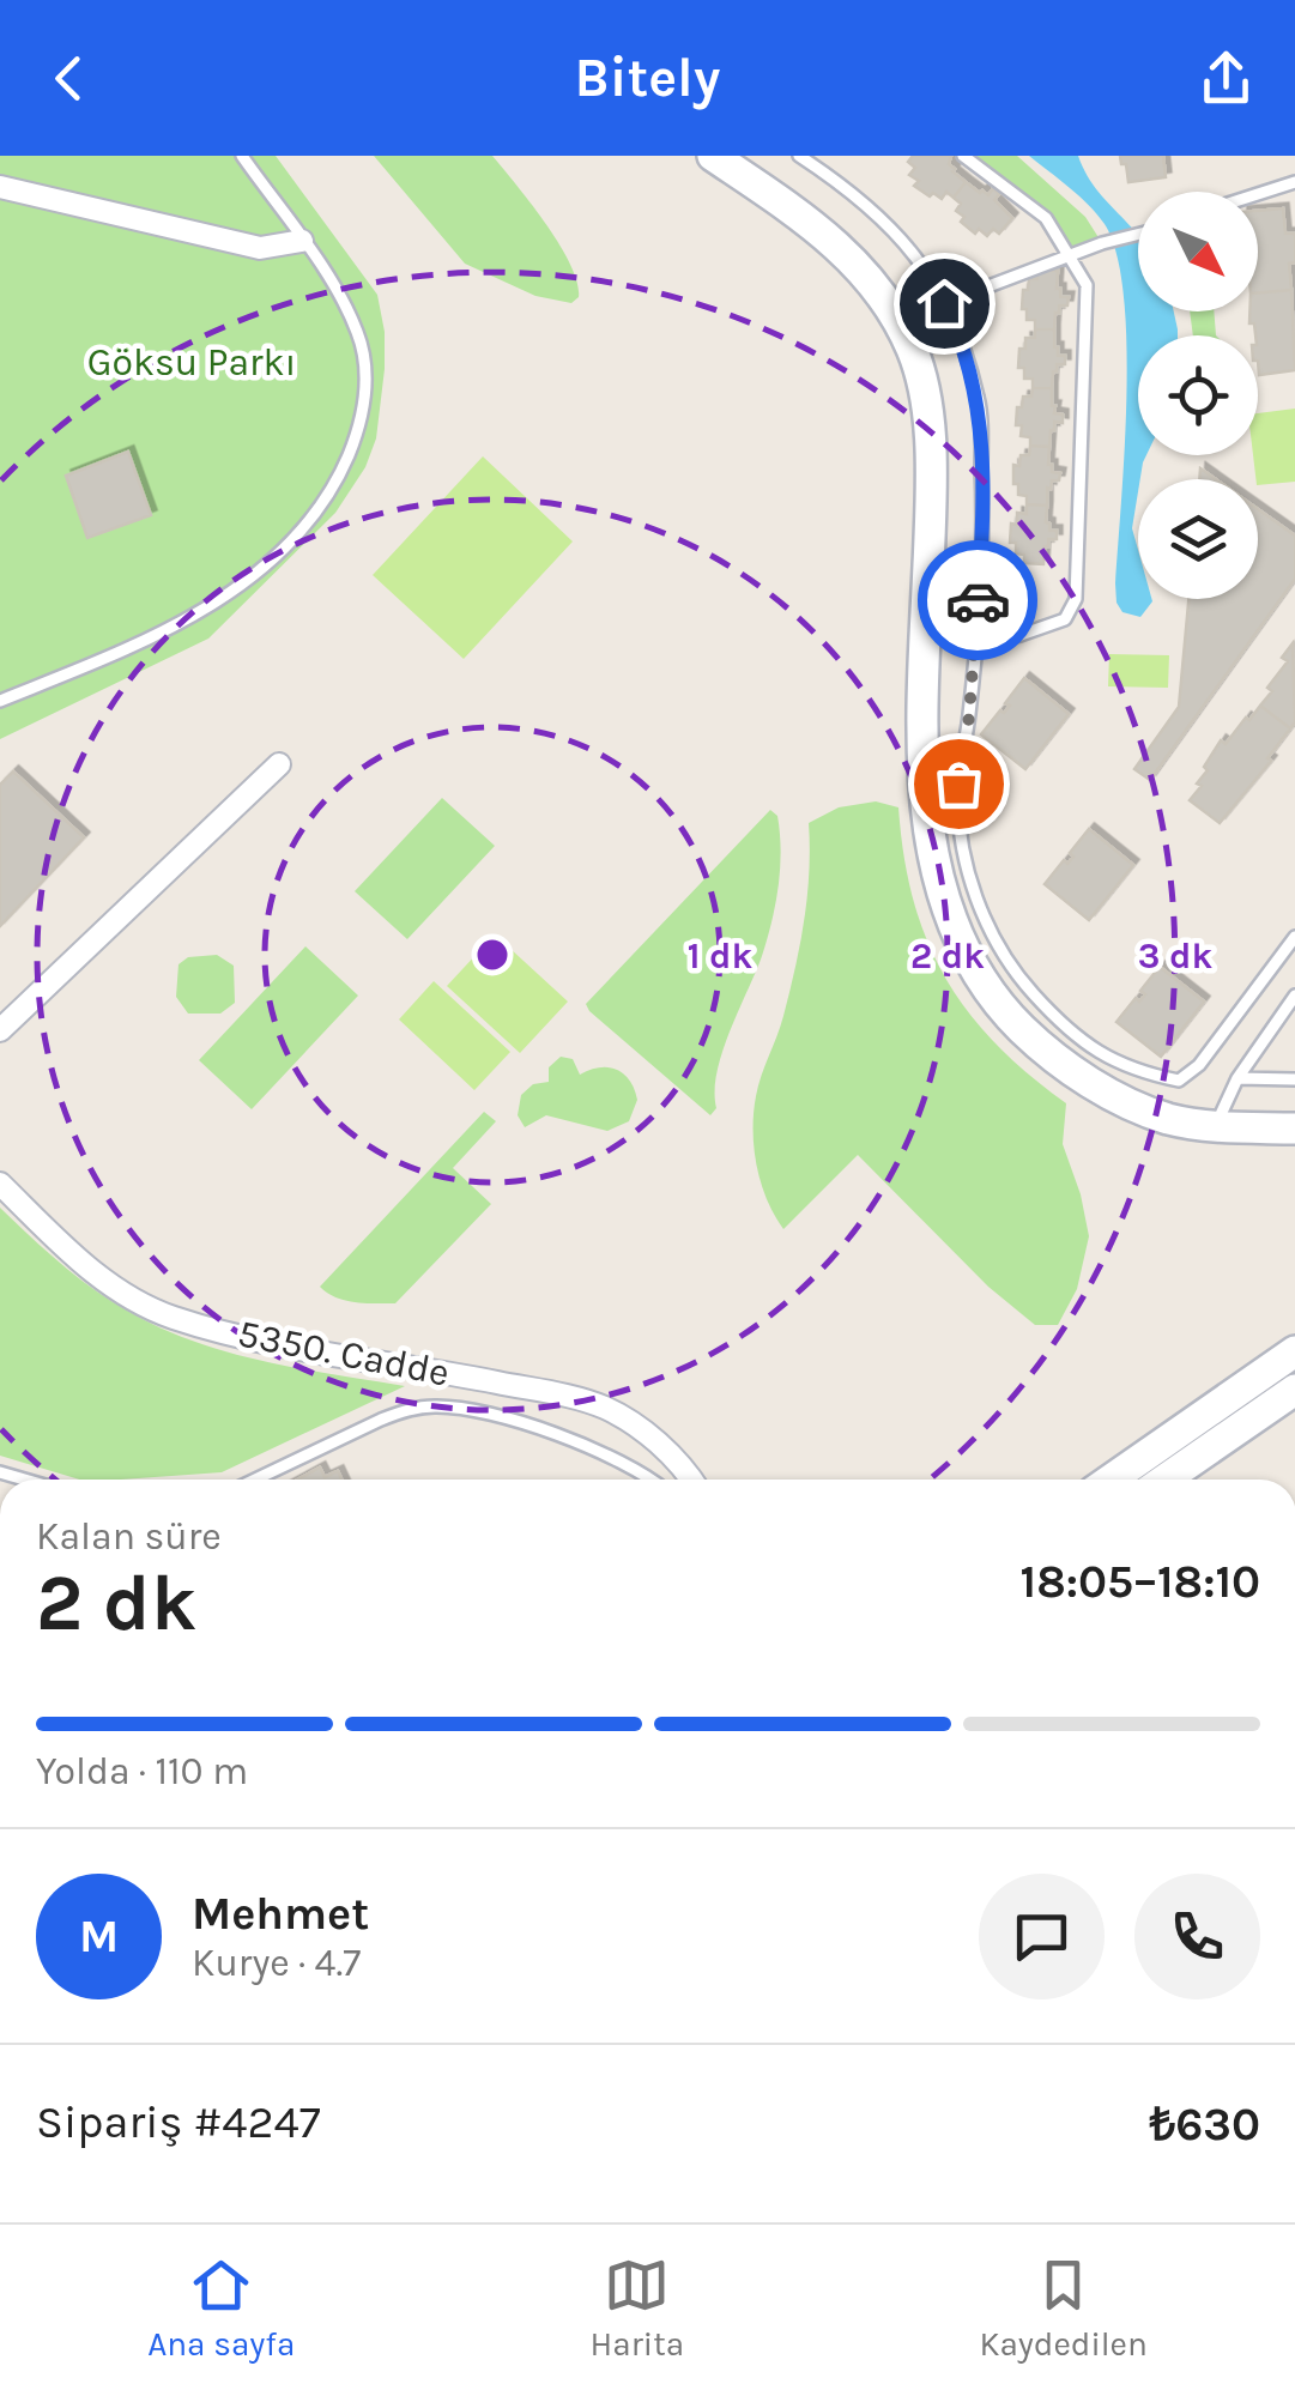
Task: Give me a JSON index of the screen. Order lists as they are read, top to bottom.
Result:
{
  "streets": {
    "street": ["5350. Cadde"]
  },
  "parks": ["Göksu Parkı"],
  "north": "bottom right",
  "page": {
    "header": "Bitely",
    "heading": ["2 dk", "Kalan süre", "18:05–18:10"],
    "panel": [
      "Mehmet",
      "Kurye · 4.7",
      "Sipariş #4247",
      "₺630"
    ],
    "bar": "Yolda · 110 m",
    "round": "M",
    "tabs": ["Ana sayfa", "Harita", "Kaydedilen"]
  },
  "rings": ["1 dk", "2 dk", "3 dk"]
}
